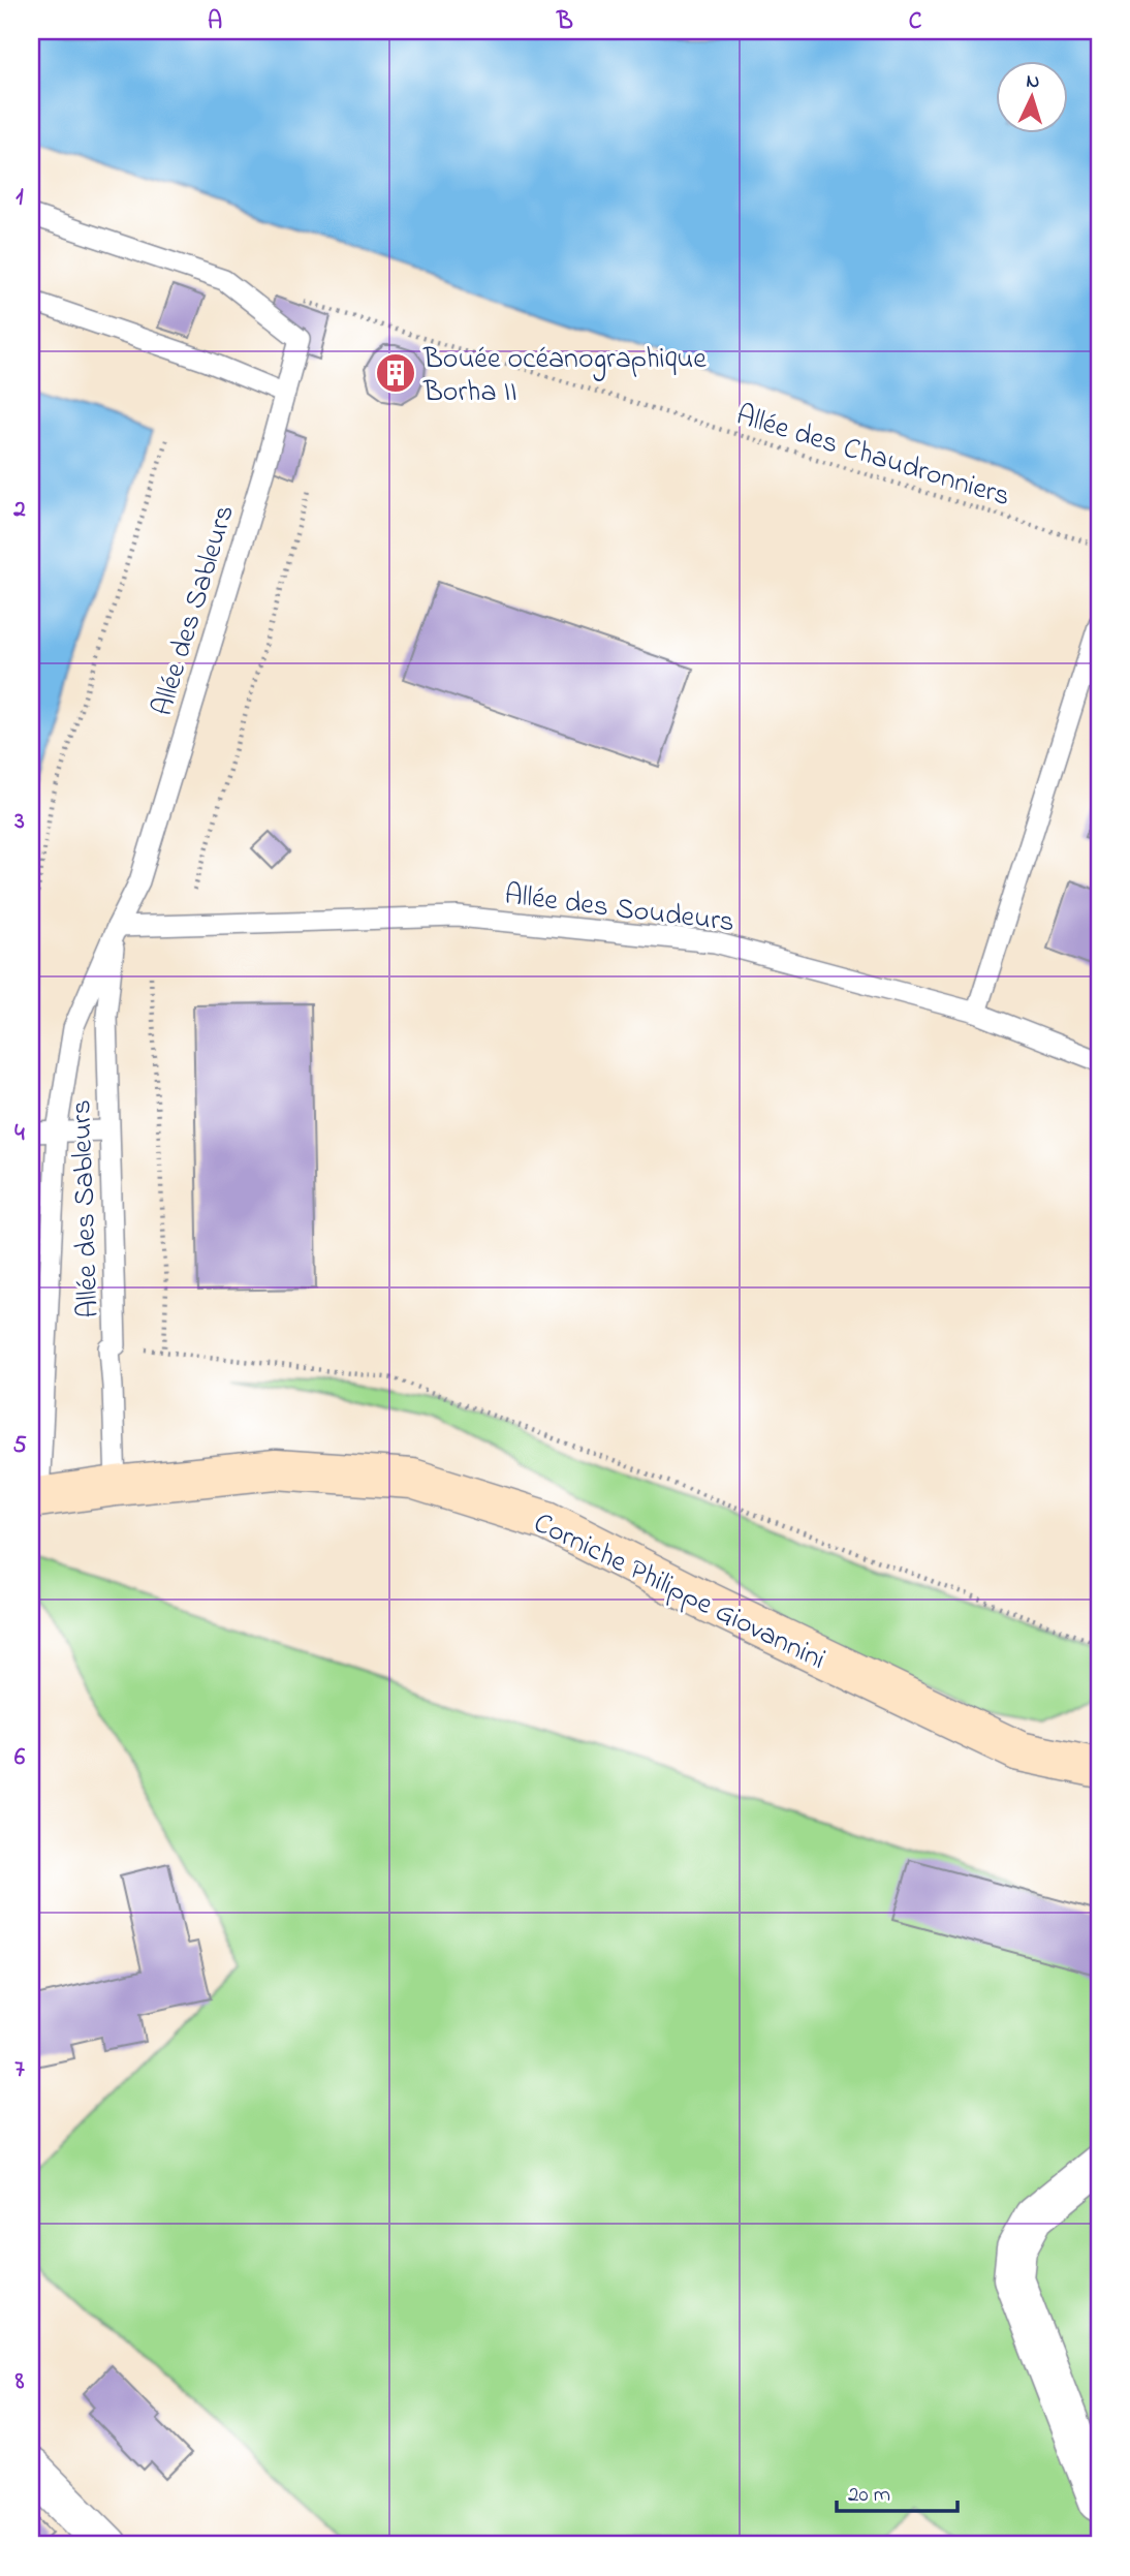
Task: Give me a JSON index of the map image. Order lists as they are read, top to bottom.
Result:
{
  "streets": {
    "main road": ["Corniche Philippe Giovannini"],
    "lane": ["Allée des Sableurs", "Allée des Soudeurs"],
    "path": ["Allée des Chaudronniers"]
  },
  "crossings": [
    ["Allée des Sableurs", "Allée des Soudeurs"],
    ["Allée des Sableurs", "Corniche Philippe Giovannini"]
  ],
  "places": {
    "building": ["Bouée océanographique Borha II"]
  },
  "scale_bar": "20 m",
  "north": "top",
  "grid": {
    "columns": ["A", "B", "C"],
    "rows": [
      "1",
      "2",
      "3",
      "4",
      "5",
      "6",
      "7",
      "8"
    ]
  }
}
